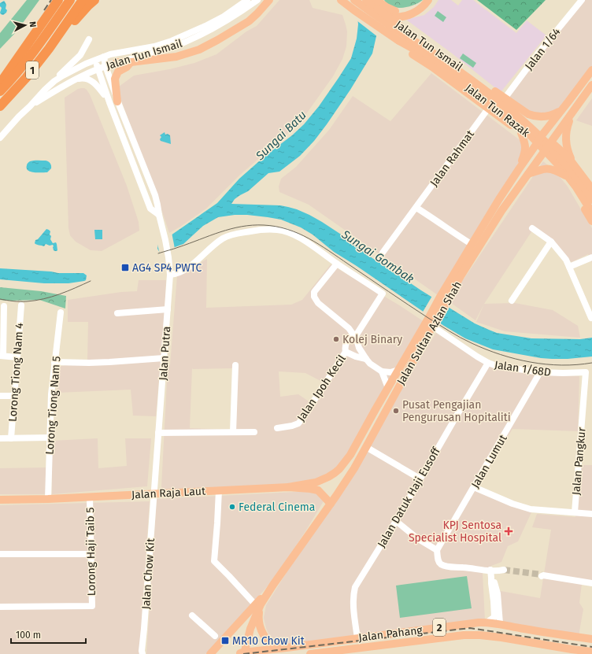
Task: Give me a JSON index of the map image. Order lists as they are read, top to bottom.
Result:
{
  "streets": {
    "highway": ["1"],
    "main road": [
      "Jalan Tun Ismail",
      "Jalan Tun Razak",
      "Jalan Sultan Azlan Shah",
      "Jalan Raja Laut",
      "2",
      "Jalan Pahang"
    ],
    "street": [
      "Jalan 1/64",
      "Jalan Rahmat",
      "Jalan Putra",
      "Jalan 1/68D",
      "Lorong Tiong Nam 4",
      "Jalan Ipoh Kecil",
      "Lorong Tiong Nam 5",
      "Jalan Lumut",
      "Jalan Pangkur",
      "Jalan Datuk Haji Eusoff",
      "Lorong Haji Taib 5",
      "Jalan Chow Kit"
    ]
  },
  "crossings": [
    ["Jalan Tun Ismail", "Jalan 1/64"],
    ["Jalan Tun Ismail", "Jalan Tun Razak"],
    ["Jalan Tun Ismail", "Jalan Rahmat"],
    ["Jalan Tun Ismail", "Jalan Sultan Azlan Shah"],
    ["Jalan Tun Ismail", "Jalan Putra"],
    ["Jalan Tun Razak", "Jalan Sultan Azlan Shah"],
    ["Jalan Sultan Azlan Shah", "Jalan 1/68D"],
    ["Jalan Sultan Azlan Shah", "Jalan Raja Laut"],
    ["Jalan Sultan Azlan Shah", "Jalan Pahang"],
    ["Jalan Putra", "Jalan Raja Laut"],
    ["Jalan Putra", "Jalan Chow Kit"],
    ["Jalan 1/68D", "Jalan Lumut"],
    ["Jalan 1/68D", "Jalan Pangkur"],
    ["Jalan 1/68D", "Jalan Datuk Haji Eusoff"],
    ["Lorong Tiong Nam 5", "Jalan Raja Laut"],
    ["Jalan Raja Laut", "Lorong Haji Taib 5"],
    ["Jalan Raja Laut", "Jalan Chow Kit"],
    ["Jalan Datuk Haji Eusoff", "Jalan Pahang"]
  ],
  "water": ["Sungai Batu", "Sungai Gombak"],
  "places": {
    "transit": ["AG4 SP4 PWTC", "MR10 Chow Kit"],
    "other": ["Kolej Binary", "Pusat Pengajian Pengurusan Hopitaliti", "Federal Cinema"],
    "health": ["KPJ Sentosa Specialist Hospital"]
  },
  "scale_bar": "100 m",
  "north": "right"
}
